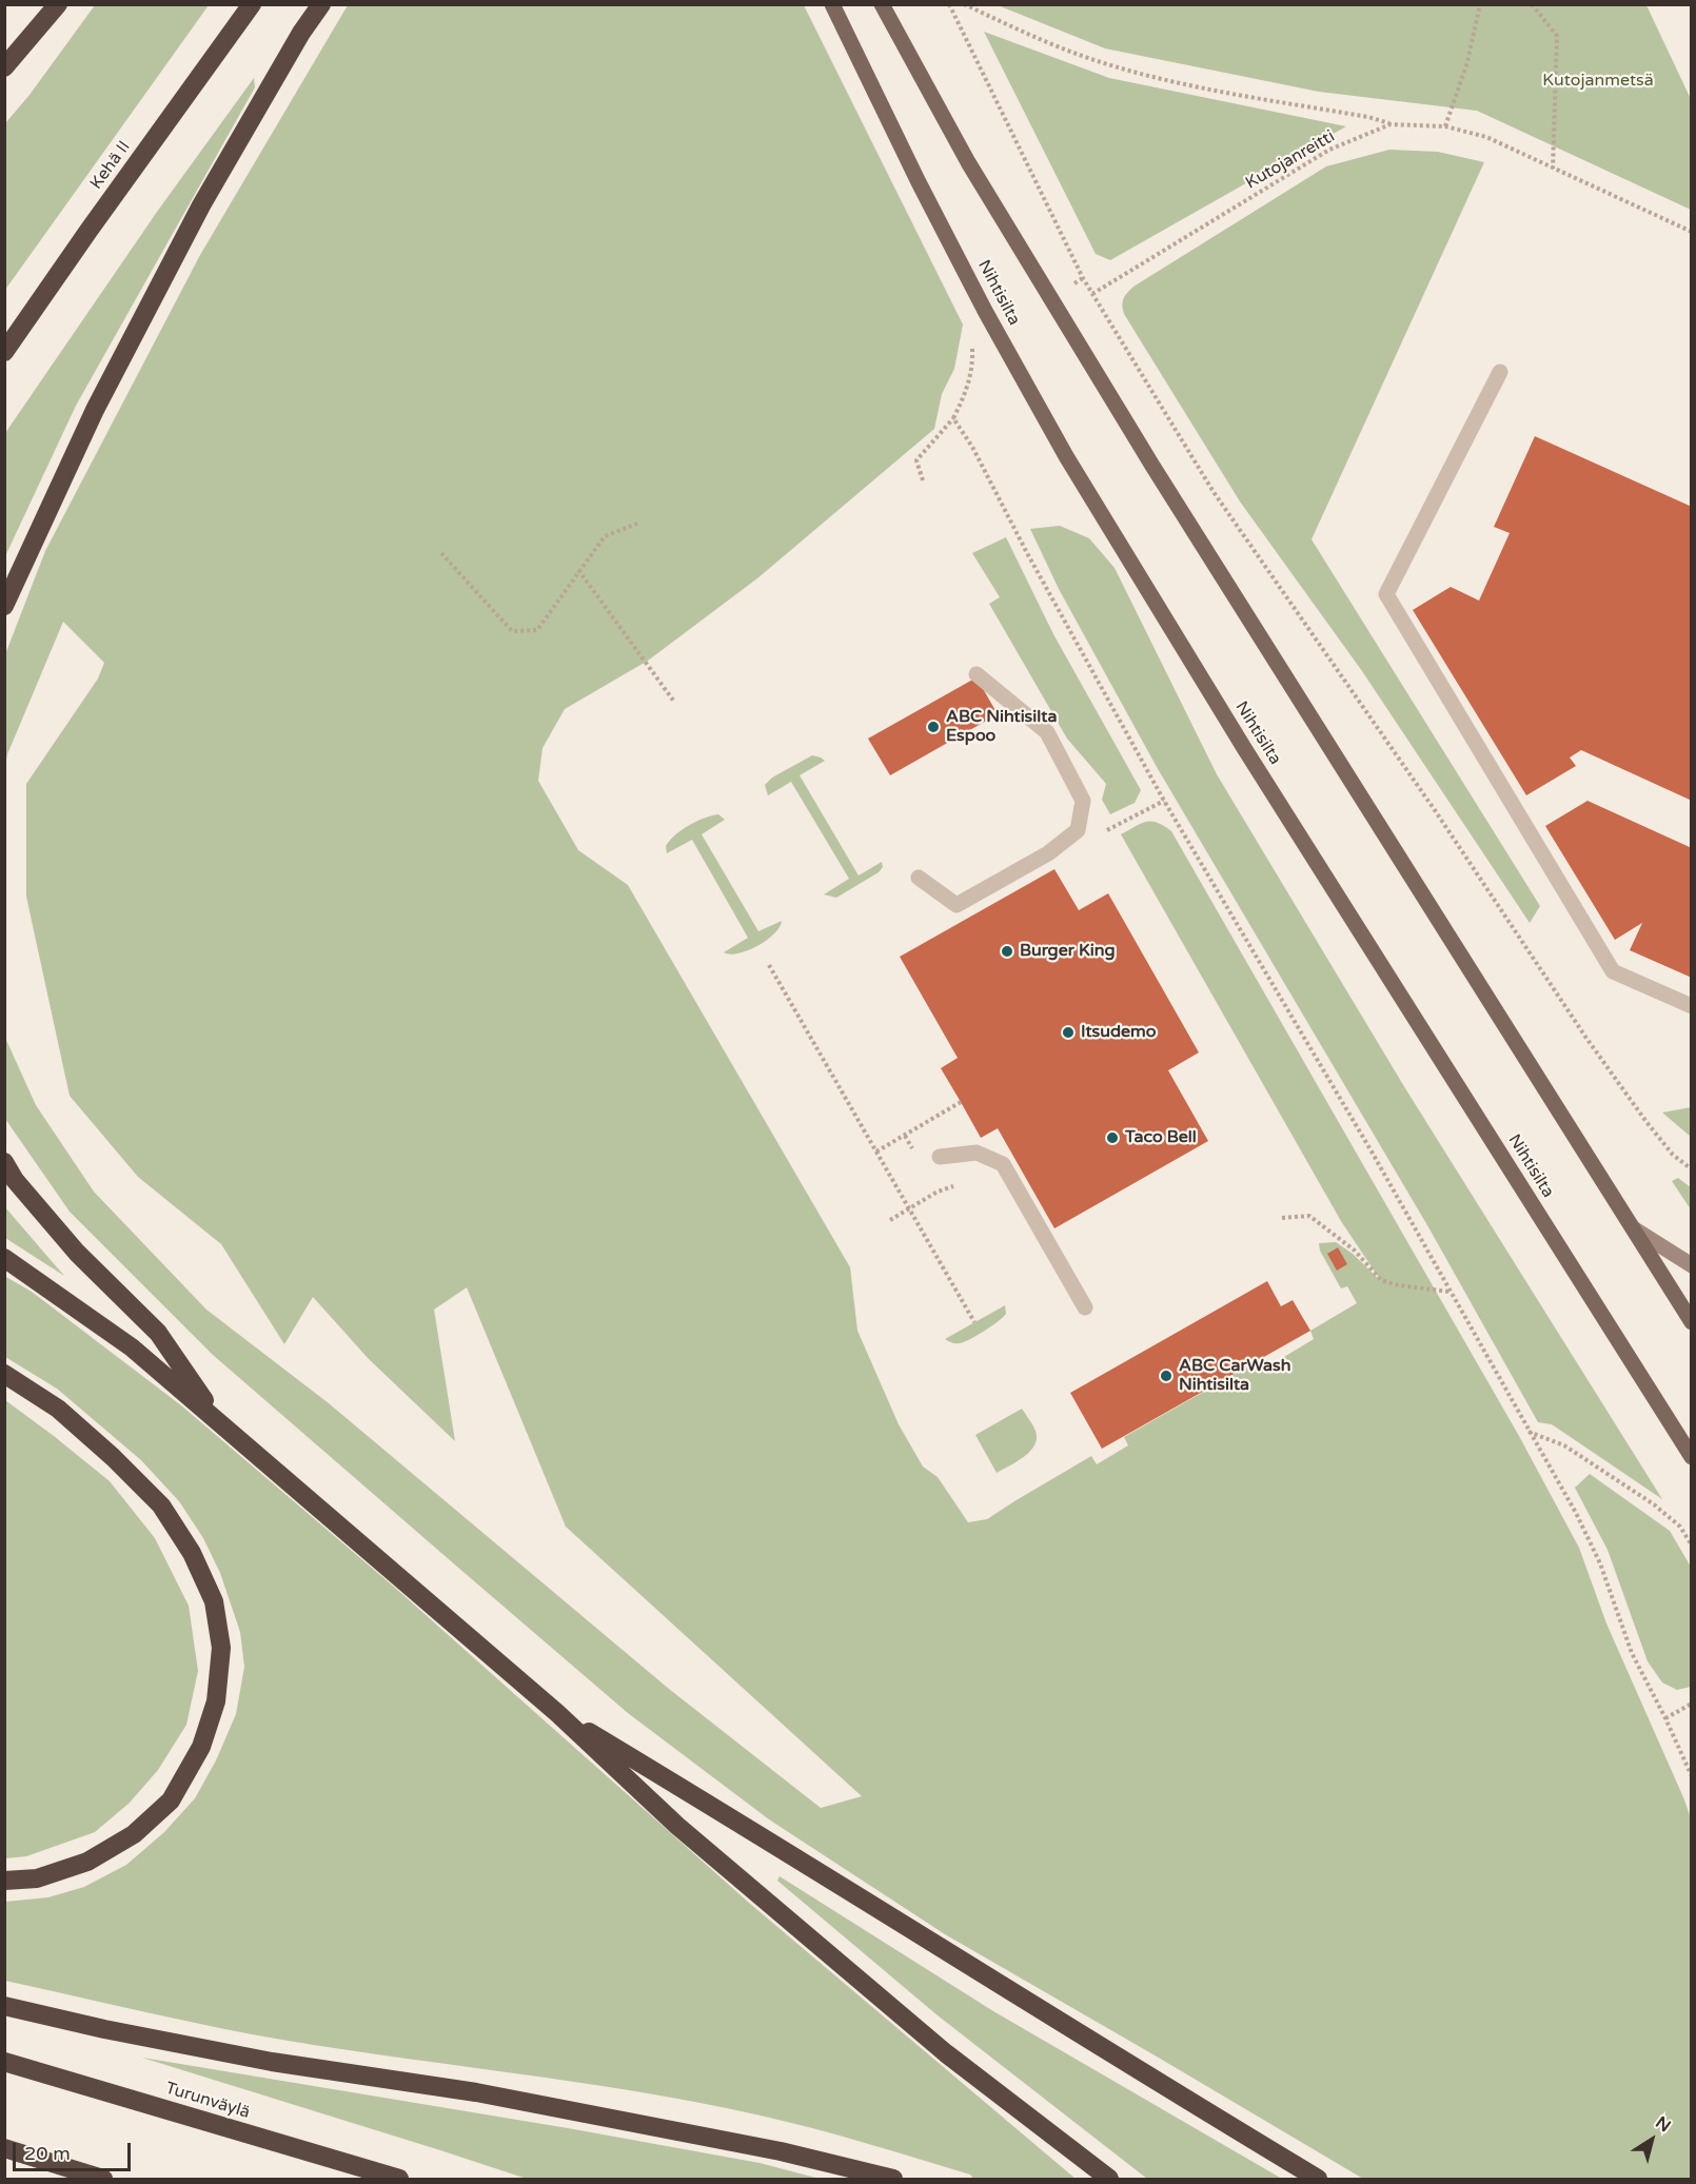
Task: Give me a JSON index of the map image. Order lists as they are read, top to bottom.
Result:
{
  "streets": {
    "highway": ["Kehä II", "Turunväylä"],
    "main road": ["Nihtisilta"],
    "path": ["Kutojanreitti"]
  },
  "parks": ["Kutojanmetsä"],
  "places": [
    "ABC Nihtisilta Espoo",
    "Burger King",
    "Itsudemo",
    "Taco Bell",
    "ABC CarWash Nihtisilta"
  ],
  "scale_bar": "20 m",
  "north": "top right"
}
